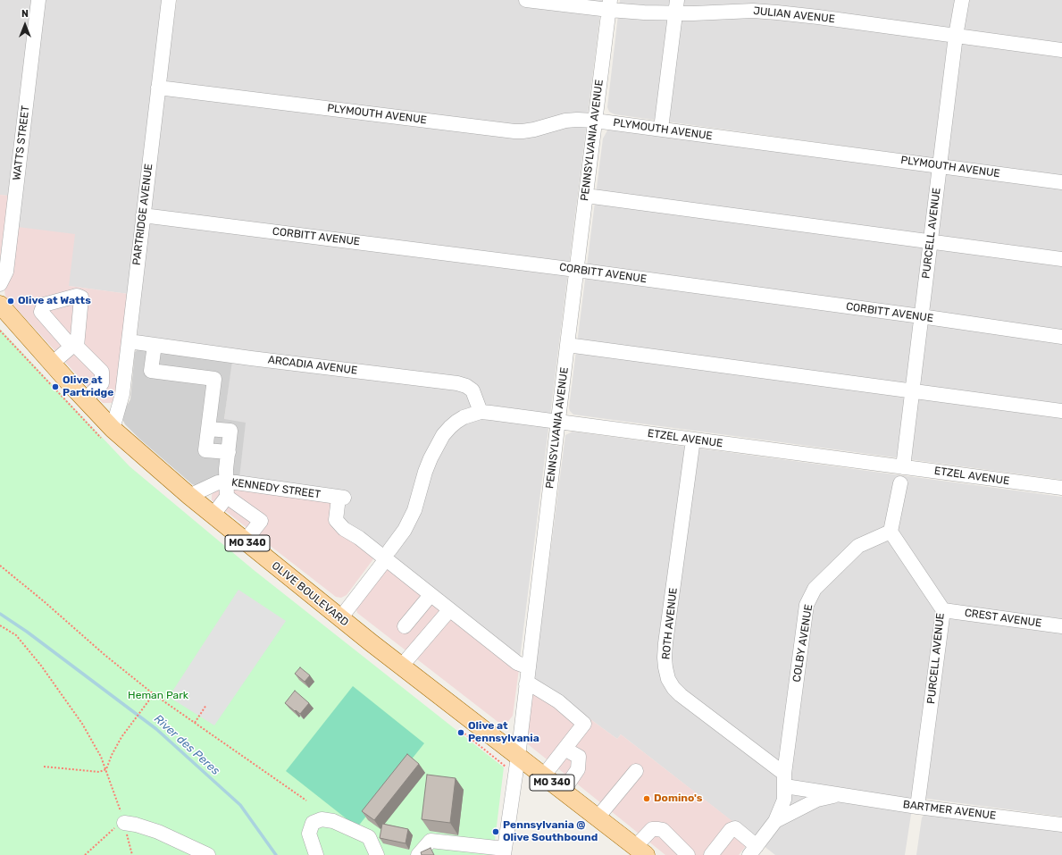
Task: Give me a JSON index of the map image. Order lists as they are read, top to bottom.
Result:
{
  "streets": {
    "main road": ["MO 340", "OLIVE BOULEVARD"],
    "street": [
      "JULIAN AVENUE",
      "PLYMOUTH AVENUE",
      "PENNSYLVANIA AVENUE",
      "WATTS STREET",
      "PARTRIDGE AVENUE",
      "PURCELL AVENUE",
      "CORBITT AVENUE",
      "ARCADIA AVENUE",
      "ETZEL AVENUE",
      "KENNEDY STREET",
      "CREST AVENUE",
      "ROTH AVENUE",
      "COLBY AVENUE",
      "BARTMER AVENUE"
    ]
  },
  "crossings": [
    ["JULIAN AVENUE", "PENNSYLVANIA AVENUE"],
    ["JULIAN AVENUE", "PURCELL AVENUE"],
    ["PLYMOUTH AVENUE", "PENNSYLVANIA AVENUE"],
    ["PLYMOUTH AVENUE", "PARTRIDGE AVENUE"],
    ["PLYMOUTH AVENUE", "PURCELL AVENUE"],
    ["PENNSYLVANIA AVENUE", "CORBITT AVENUE"],
    ["PENNSYLVANIA AVENUE", "ETZEL AVENUE"],
    ["PENNSYLVANIA AVENUE", "OLIVE BOULEVARD"],
    ["PARTRIDGE AVENUE", "CORBITT AVENUE"],
    ["PARTRIDGE AVENUE", "ARCADIA AVENUE"],
    ["PARTRIDGE AVENUE", "OLIVE BOULEVARD"],
    ["PURCELL AVENUE", "CORBITT AVENUE"],
    ["PURCELL AVENUE", "ETZEL AVENUE"],
    ["PURCELL AVENUE", "CREST AVENUE"],
    ["PURCELL AVENUE", "COLBY AVENUE"],
    ["PURCELL AVENUE", "BARTMER AVENUE"],
    ["ARCADIA AVENUE", "ETZEL AVENUE"],
    ["ETZEL AVENUE", "KENNEDY STREET"],
    ["ETZEL AVENUE", "OLIVE BOULEVARD"],
    ["ETZEL AVENUE", "ROTH AVENUE"],
    ["KENNEDY STREET", "OLIVE BOULEVARD"],
    ["ROTH AVENUE", "COLBY AVENUE"],
    ["ROTH AVENUE", "BARTMER AVENUE"],
    ["COLBY AVENUE", "BARTMER AVENUE"]
  ],
  "water": ["River des Peres"],
  "parks": ["Heman Park"],
  "places": [
    "Olive at Watts",
    "Olive at Partridge",
    "Olive at Pennsylvania",
    "Domino's",
    "Pennsylvania @ Olive Southbound"
  ],
  "north": "top"
}
